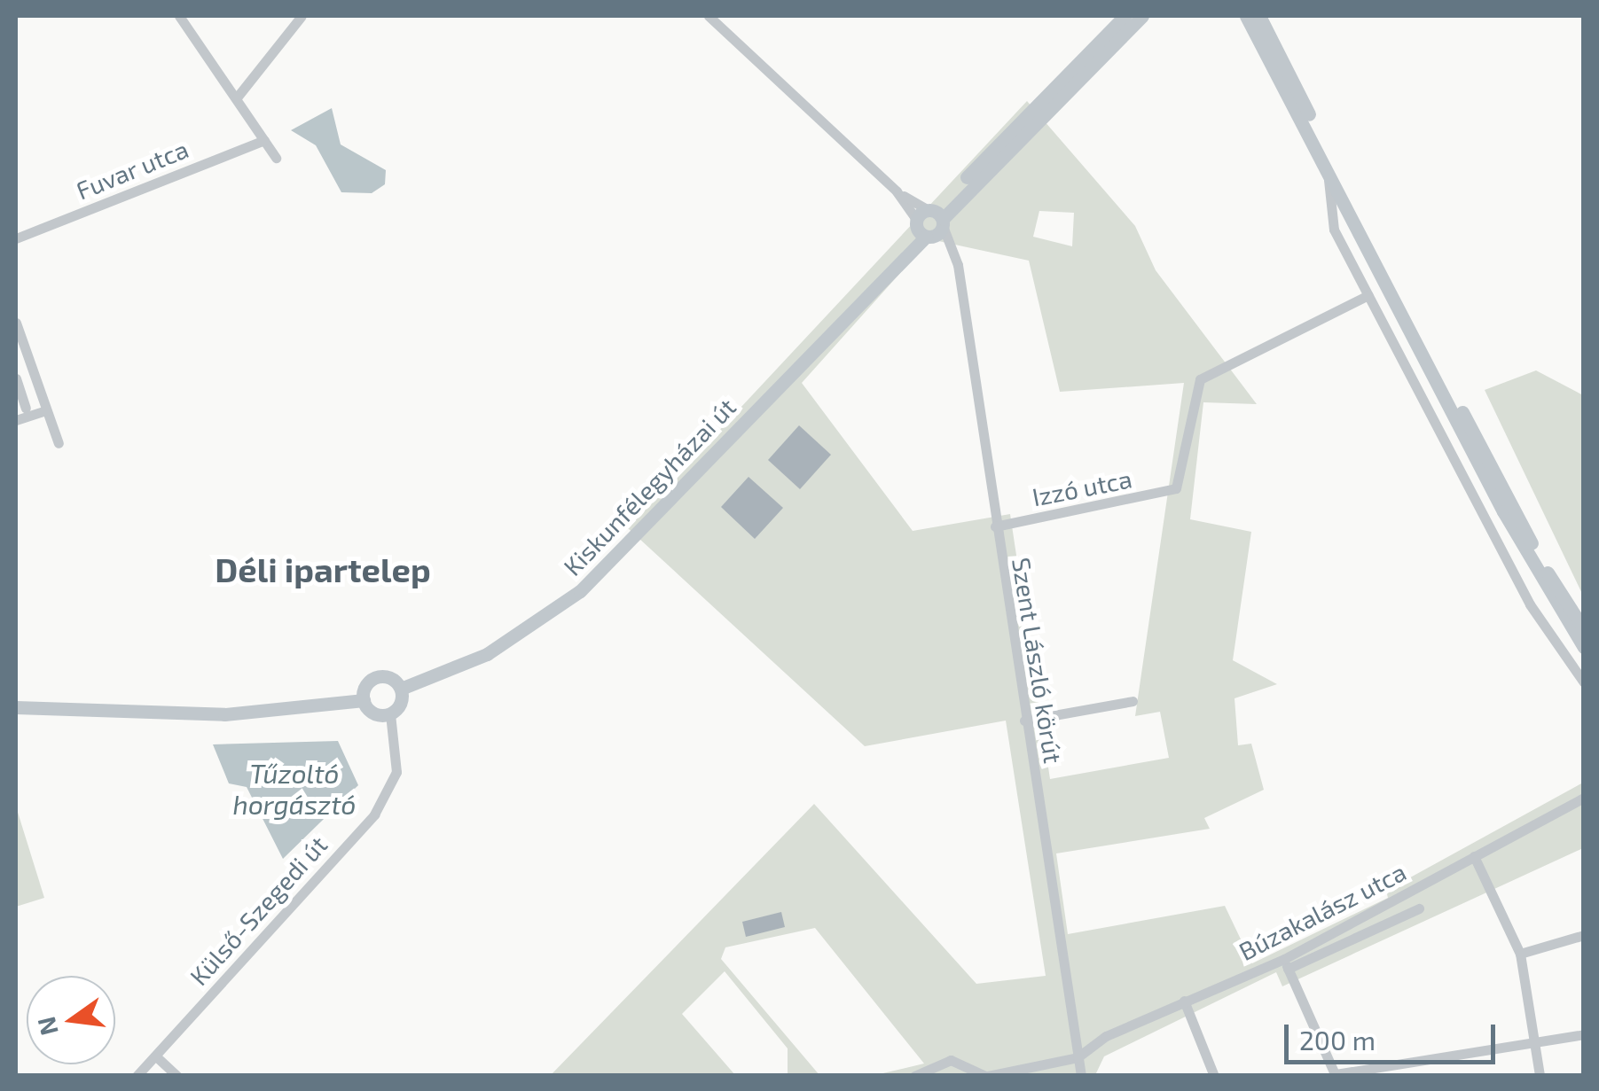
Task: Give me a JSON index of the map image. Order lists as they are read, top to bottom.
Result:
{
  "streets": {
    "main road": ["Kiskunfélegyházai út"],
    "street": [
      "Fuvar utca",
      "Izzó utca",
      "Szent László körút",
      "Külső-Szegedi út",
      "Búzakalász utca"
    ]
  },
  "crossings": [
    ["Kiskunfélegyházai út", "Szent László körút"],
    ["Kiskunfélegyházai út", "Külső-Szegedi út"],
    ["Izzó utca", "Szent László körút"],
    ["Szent László körút", "Búzakalász utca"]
  ],
  "districts": ["Déli ipartelep"],
  "water": ["Tűzoltó horgásztó"],
  "scale_bar": "200 m",
  "north": "left"
}
